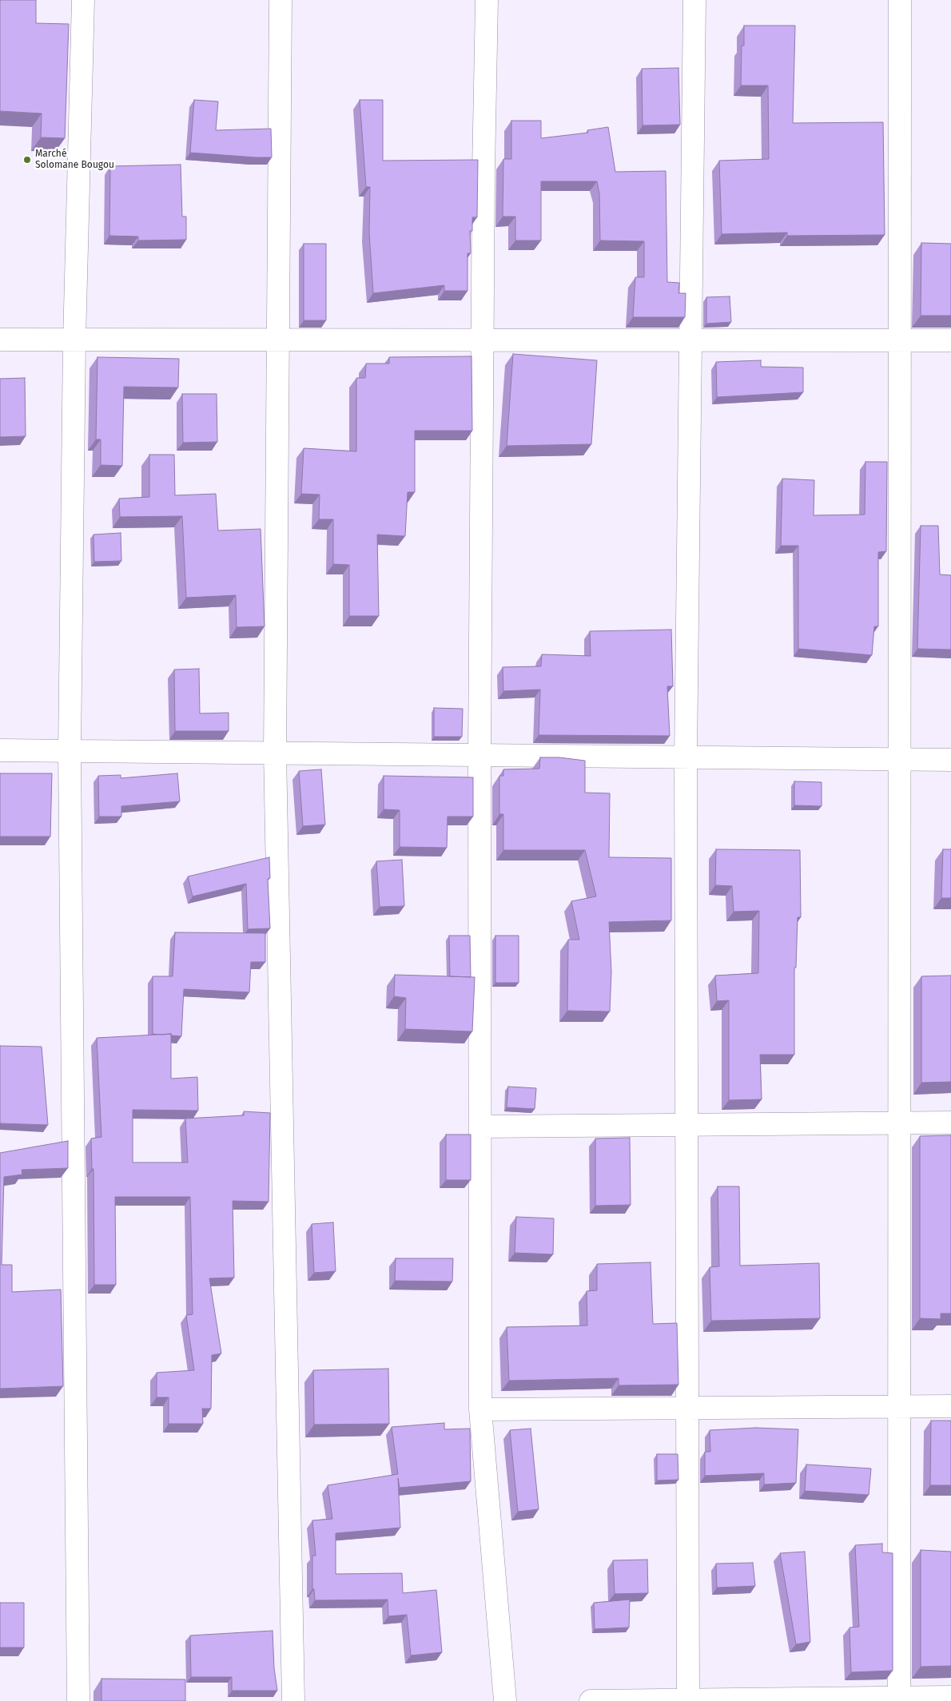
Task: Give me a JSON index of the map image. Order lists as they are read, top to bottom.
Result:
{
  "places": ["Marché Solomane Bougou"]
}
